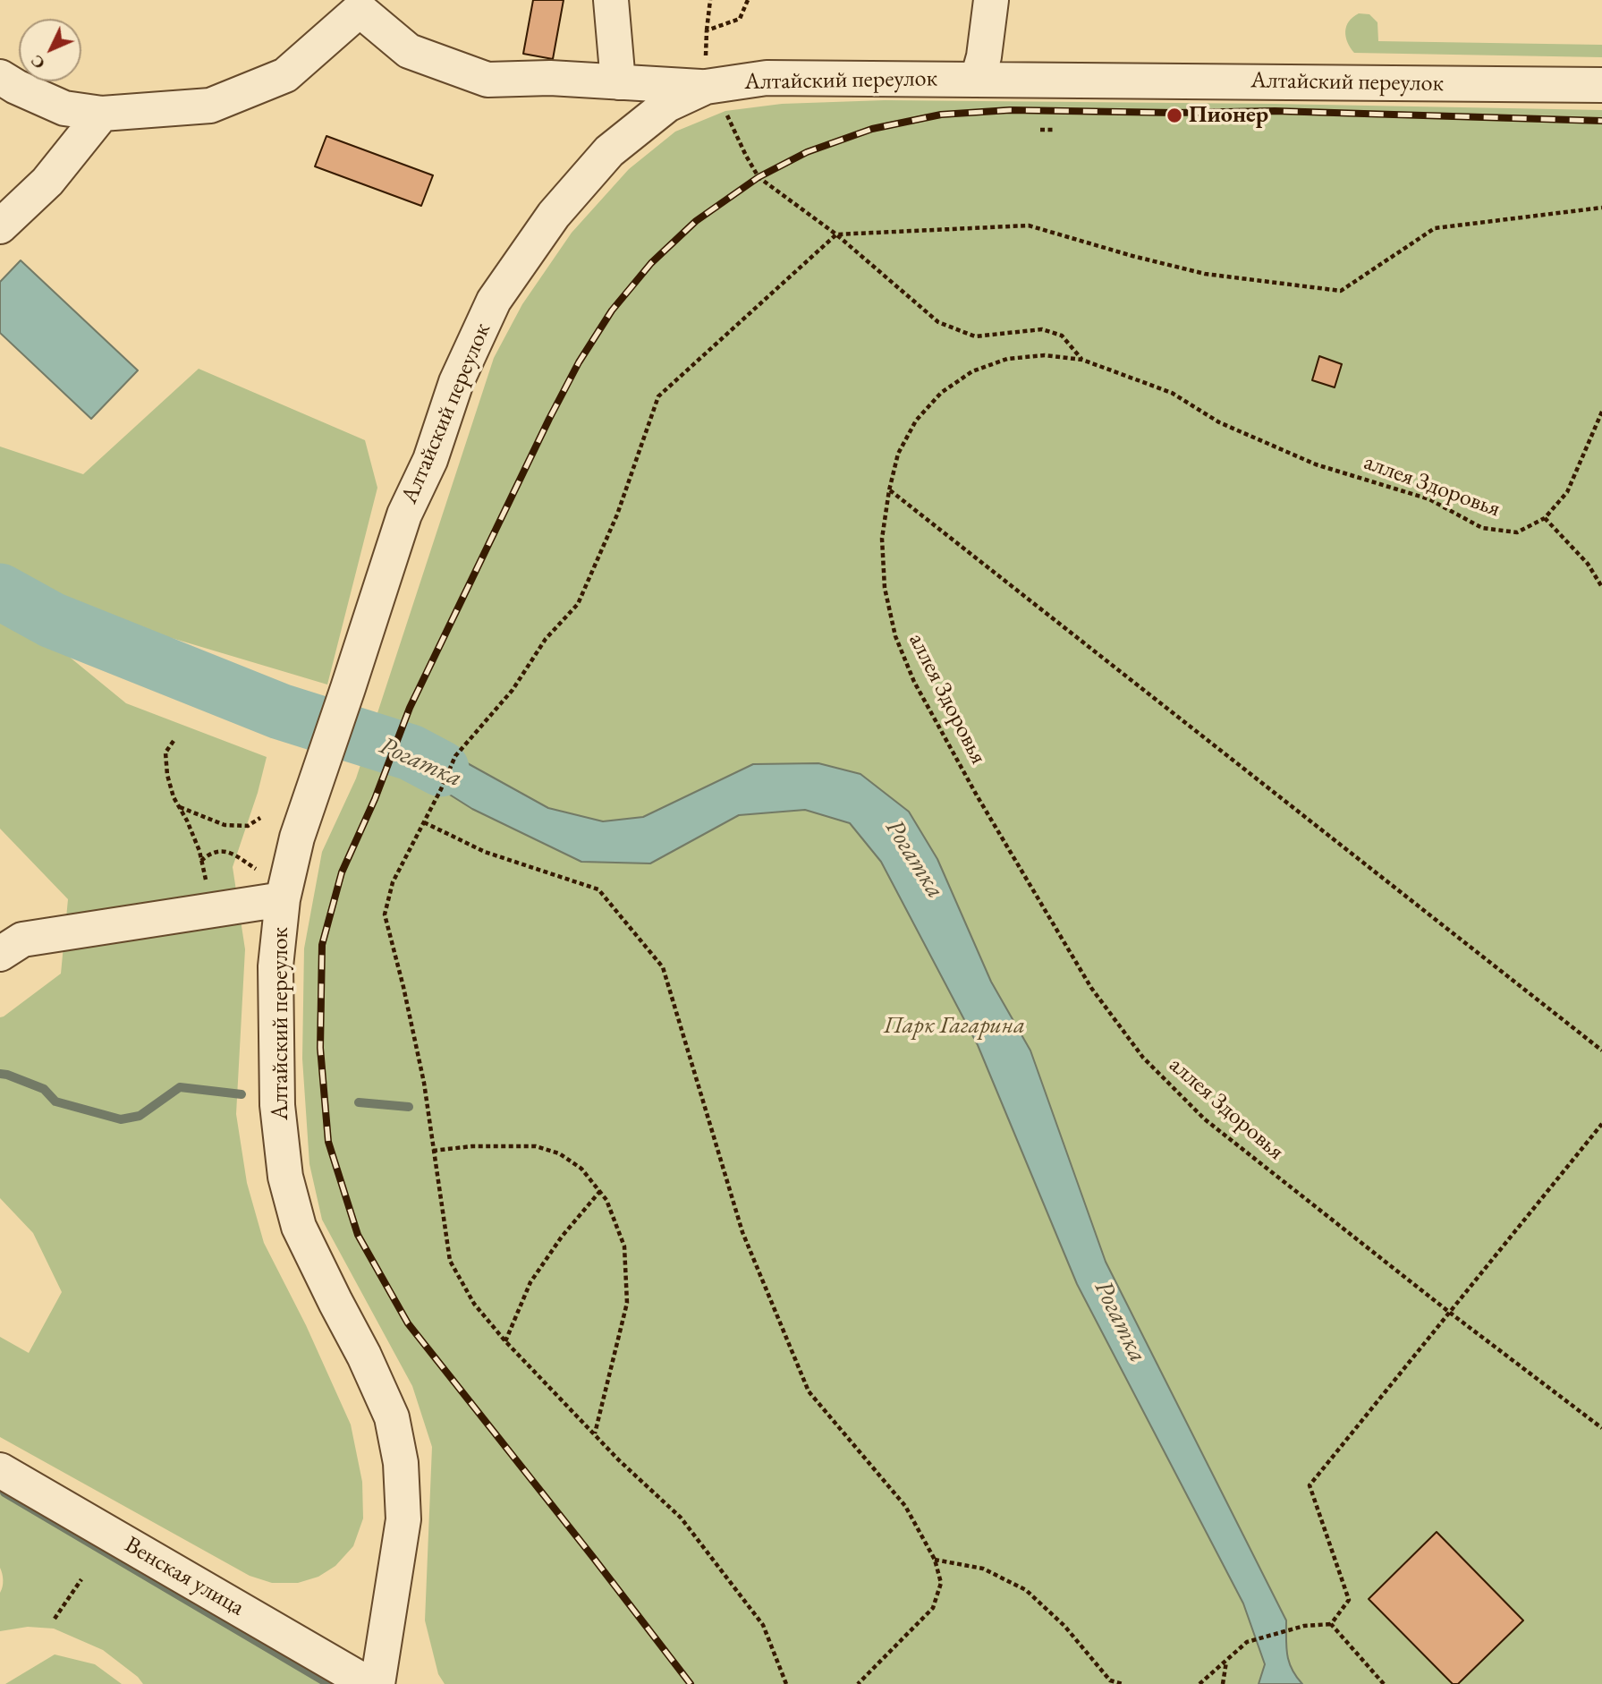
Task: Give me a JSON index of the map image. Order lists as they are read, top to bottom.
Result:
{
  "streets": {
    "street": ["Алтайский переулок", "Венская улица"],
    "path": ["аллея Здоровья"]
  },
  "water": ["Рогатка"],
  "parks": ["Парк Гагарина"],
  "places": ["Пионер"],
  "north": "bottom left"
}
